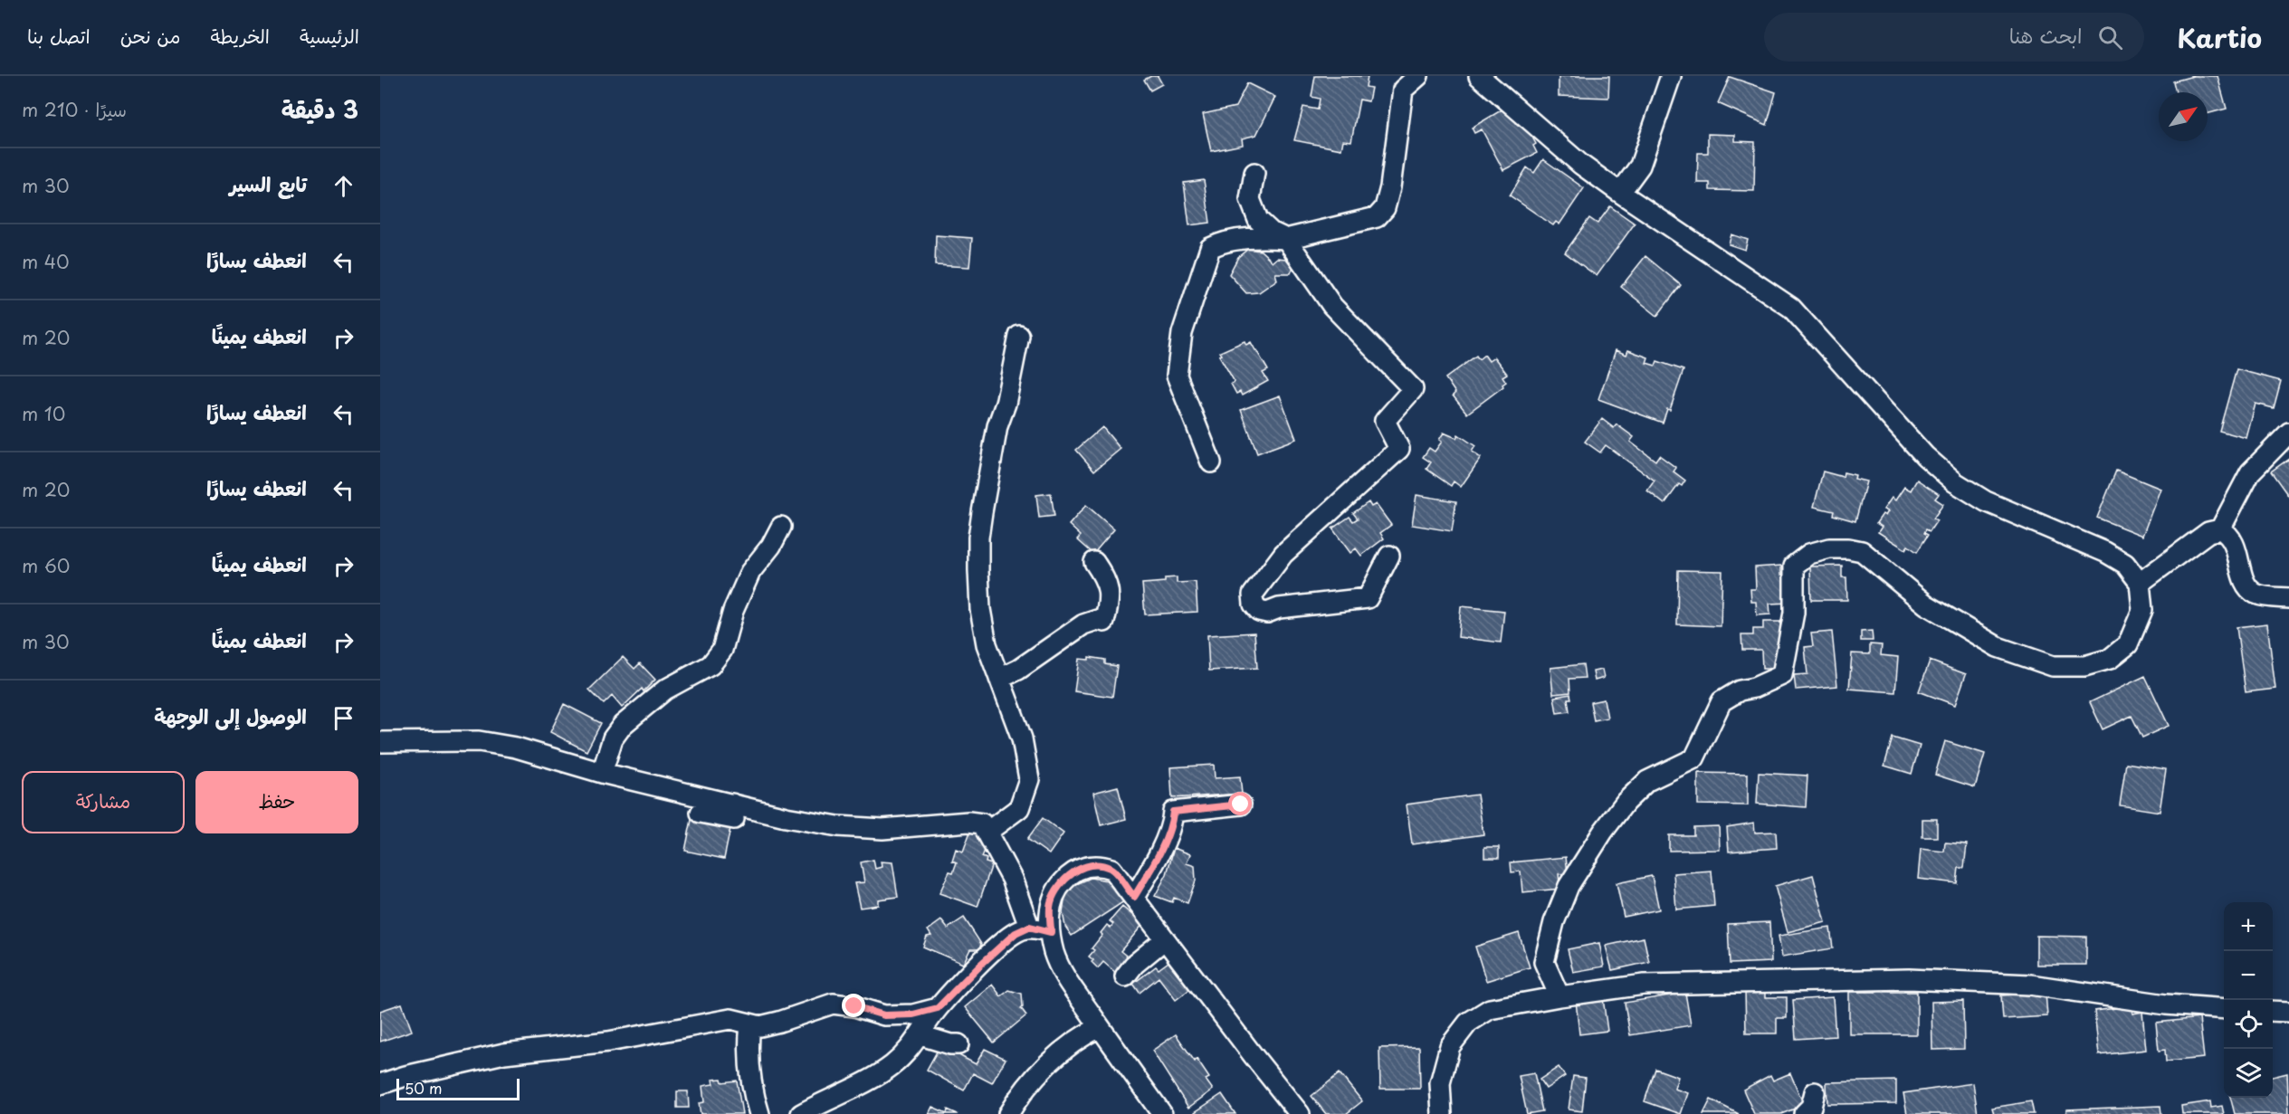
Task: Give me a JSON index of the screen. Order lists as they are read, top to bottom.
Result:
{
  "scale_bar": "50 m",
  "north": "top right",
  "page": {
    "header": "Kartio",
    "search": "ابحث هنا",
    "nav": [
      "الرئيسية",
      "الخريطة",
      "من نحن",
      "اتصل بنا"
    ],
    "heading": ["3 دقيقة", "سيرًا · 210 m"],
    "list": [
      ["تابع السير", "30 m"],
      ["انعطف يسارًا", "40 m"],
      ["انعطف يمينًا", "20 m"],
      ["انعطف يسارًا", "10 m"],
      ["انعطف يسارًا", "20 m"],
      ["انعطف يمينًا", "60 m"],
      ["انعطف يمينًا", "30 m"],
      "الوصول إلى الوجهة"
    ],
    "buttons": ["حفظ", "مشاركة"],
    "map_buttons": ["+", "−"],
    "scale": "50 m"
  }
}
